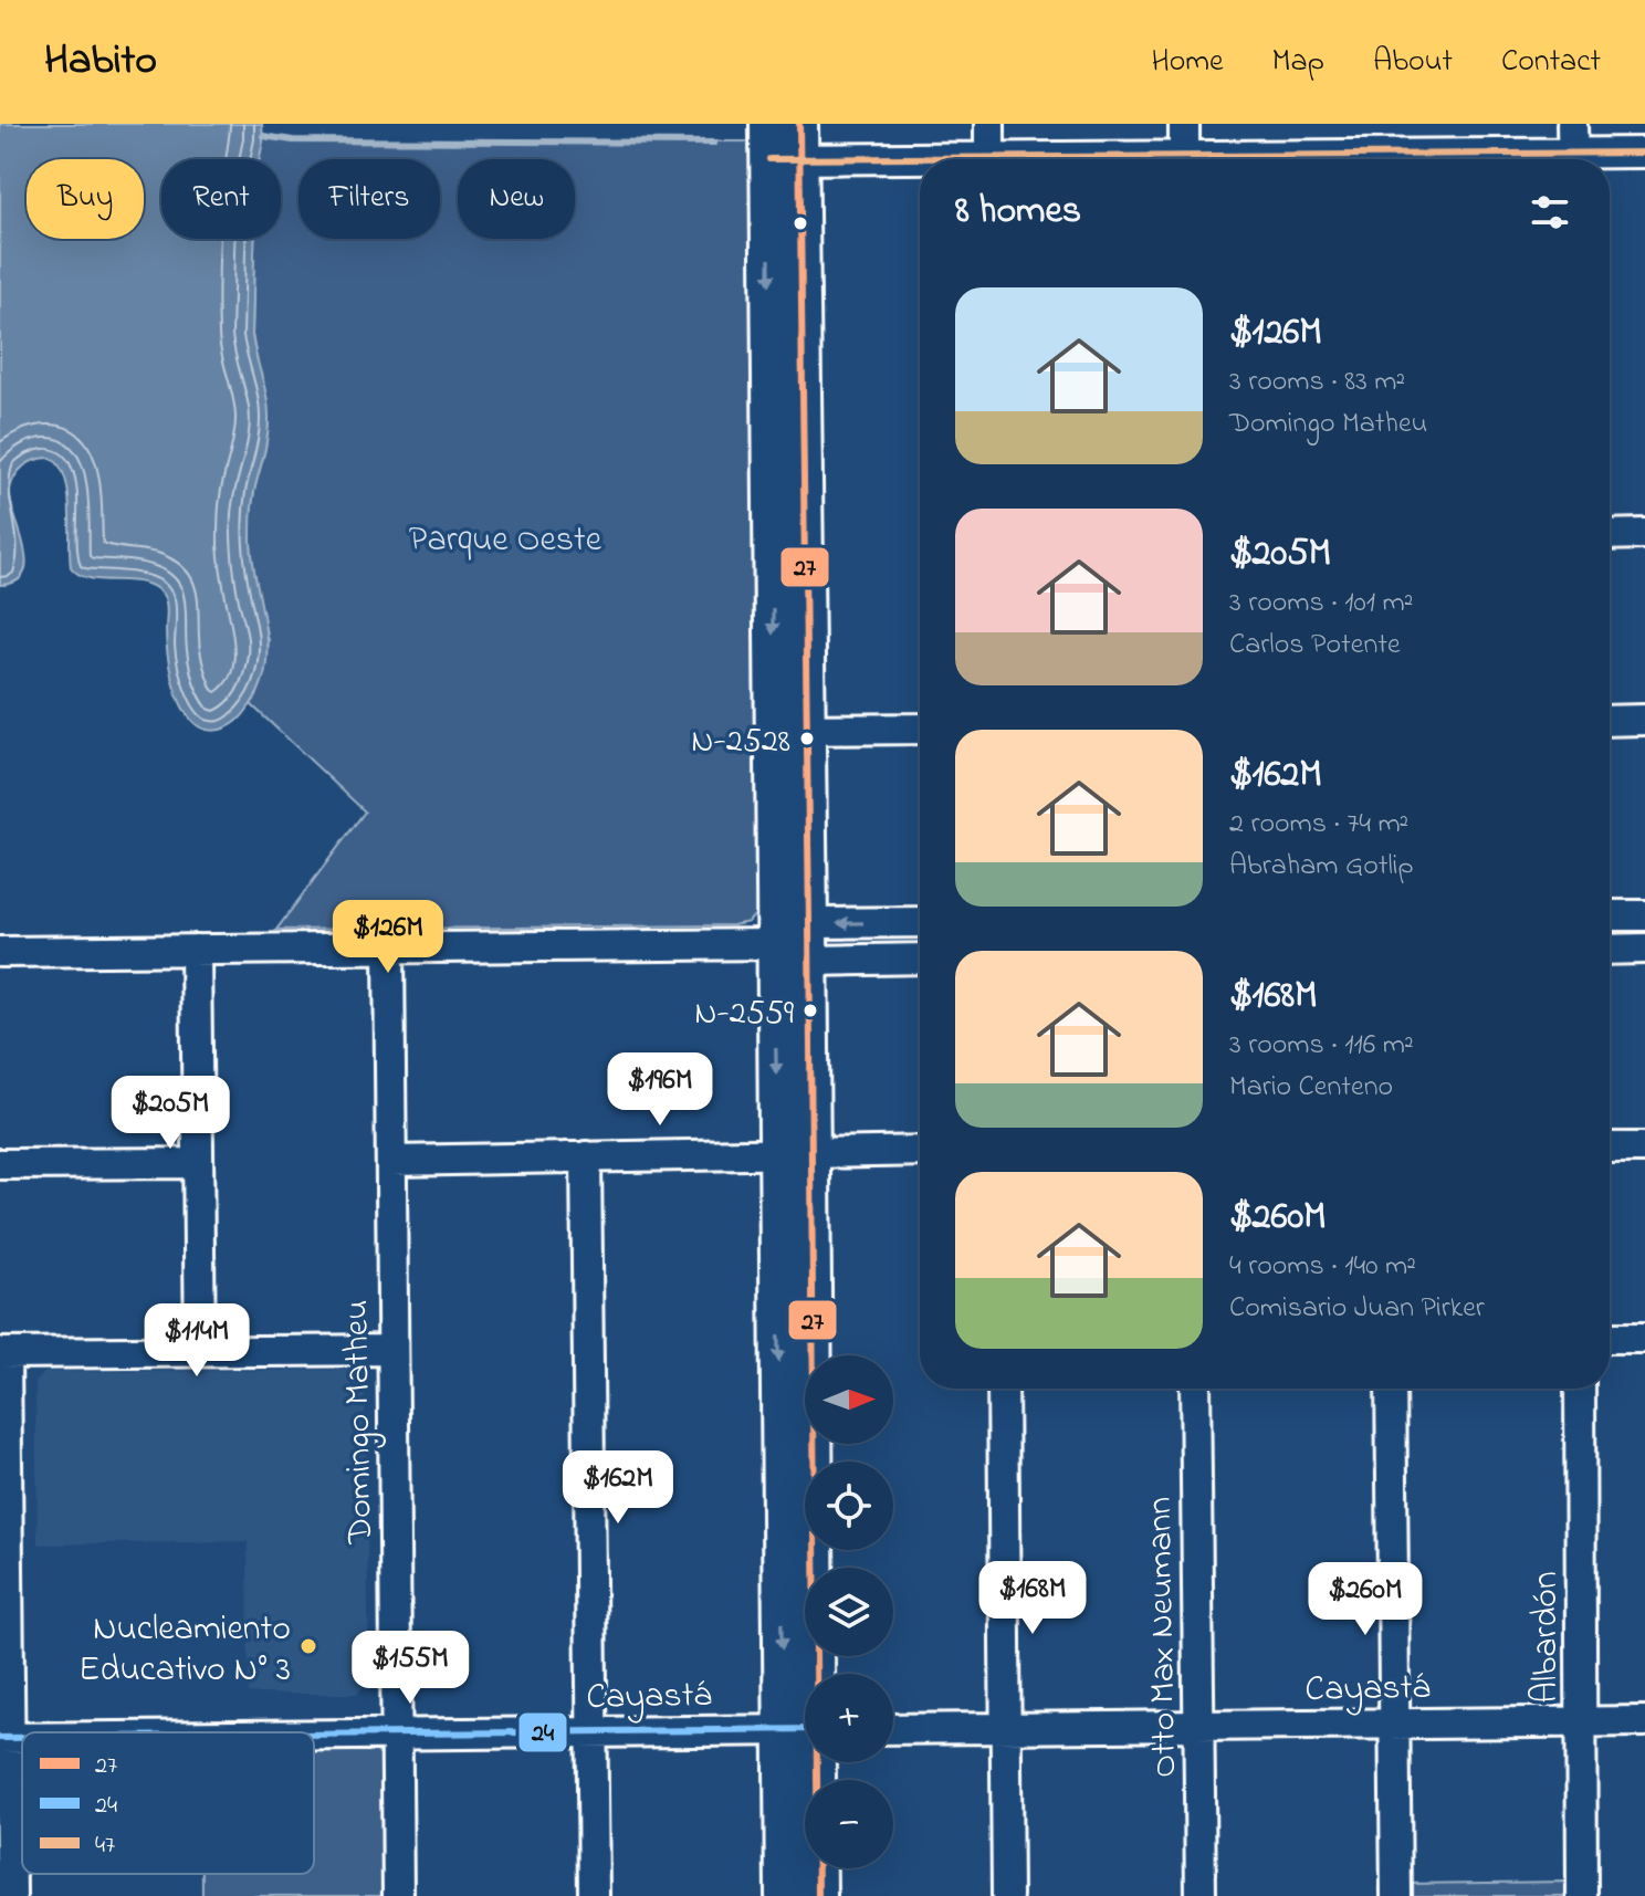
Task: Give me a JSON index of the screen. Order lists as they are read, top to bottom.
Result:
{
  "streets": {
    "street": [
      "Domingo Matheu",
      "Otto Max Neumann",
      "Albardón",
      "Cayastá"
    ]
  },
  "crossings": [
    ["Domingo Matheu", "Cayastá"],
    ["Otto Max Neumann", "Cayastá"],
    ["Albardón", "Cayastá"]
  ],
  "parks": ["Parque Oeste"],
  "places": ["N-2528", "N-2559", "Nucleamiento Educativo N° 3"],
  "lines": ["transit line 27", "transit line 47", "transit line 24"],
  "legend": ["27", "24", "47"],
  "north": "right",
  "page": {
    "header": "Habito",
    "nav": [
      "Home",
      "Map",
      "About",
      "Contact"
    ],
    "chip": [
      "Buy",
      "Rent",
      "Filters",
      "New"
    ],
    "heading": "8 homes",
    "list": [
      {
        "name": "$126M",
        "note": "3 rooms · 83 m² · Domingo Matheu"
      },
      {
        "name": "$205M",
        "note": "3 rooms · 101 m² · Carlos Potente"
      },
      {
        "name": "$162M",
        "note": "2 rooms · 74 m² · Abraham Gotlip"
      },
      {
        "name": "$168M",
        "note": "3 rooms · 116 m² · Mario Centeno"
      },
      {
        "name": "$260M",
        "note": "4 rooms · 140 m² · Comisario Juan Pirker"
      }
    ],
    "price": [
      "$126M",
      "$196M",
      "$205M",
      "$114M",
      "$162M",
      "$168M",
      "$260M",
      "$155M"
    ],
    "map_buttons": ["+", "−"]
  }
}
